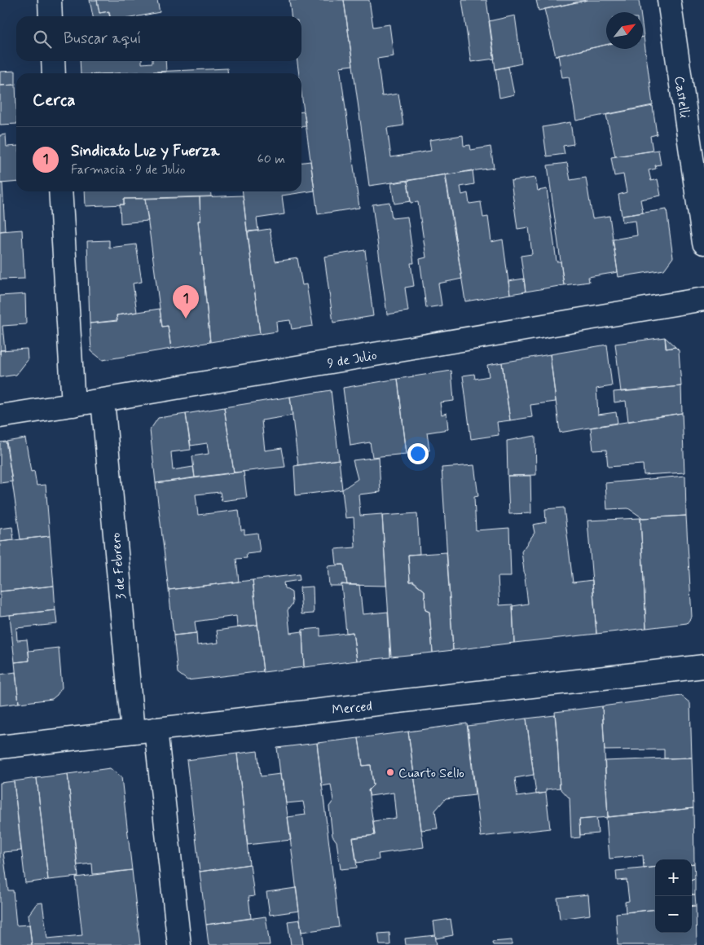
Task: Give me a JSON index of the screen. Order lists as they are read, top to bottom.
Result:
{
  "streets": {
    "street": [
      "Castelli",
      "9 de Julio",
      "3 de Febrero",
      "Merced"
    ]
  },
  "crossings": [
    ["9 de Julio", "3 de Febrero"],
    ["3 de Febrero", "Merced"]
  ],
  "places": ["Cuarto Sello"],
  "north": "top right",
  "page": {
    "search": "Buscar aquí",
    "heading": "Cerca",
    "list": [
      {
        "mark": "1",
        "name": "Sindicato Luz y Fuerza",
        "note": "Farmacia · 9 de Julio",
        "value": "60 m"
      }
    ],
    "pins": "1",
    "map_buttons": ["+", "−"]
  }
}
